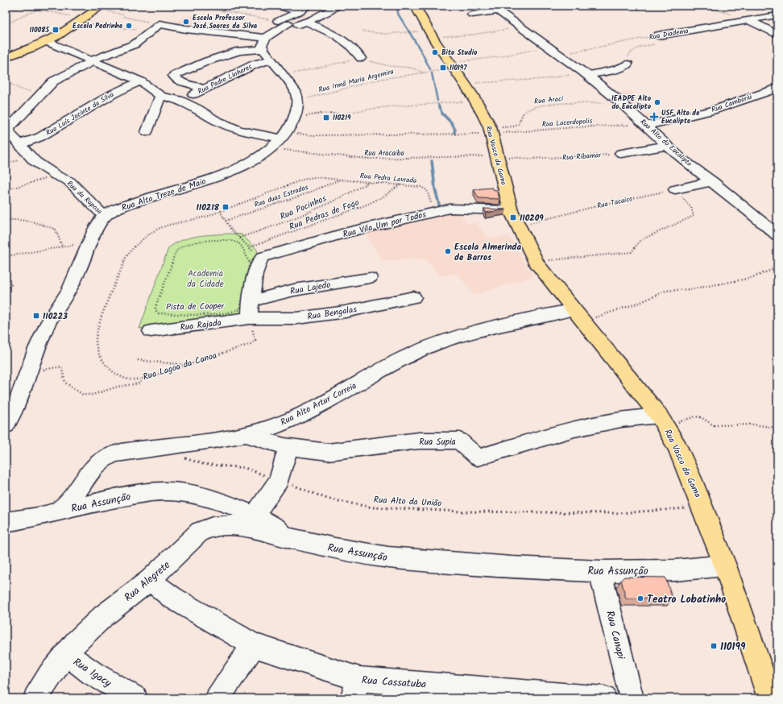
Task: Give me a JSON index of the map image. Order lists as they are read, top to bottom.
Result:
{
  "streets": {
    "main road": ["Rua Vasco da Gama"],
    "street": [
      "Rua Diadema",
      "Rua Padre Linhares",
      "Rua Camboriú",
      "Rua Luís Jacinto da Silva",
      "Rua Alto do Eucalipto",
      "Rua Alto Treze de Maio",
      "Rua da Raposa",
      "Rua Vila Um por Todos",
      "Rua Lajedo",
      "Rua Bengalas",
      "Rua Rajada",
      "Rua Alto Artur Correia",
      "Rua Supia",
      "Rua Assunção",
      "Rua Alegrete",
      "Rua Canapi",
      "Rua Igacy",
      "Rua Cassatuba"
    ],
    "path": [
      "Rua Irmã Maria Argemira",
      "Rua Araci",
      "Rua Lacerdopolis",
      "Rua Aracaiba",
      "Rua Ribamar",
      "Rua Pedra Lavrada",
      "Rua duas Estradas",
      "Rua Tacaico",
      "Rua Pocinhos",
      "Rua Pedras de Fogo",
      "Pista de Cooper",
      "Rua Lagoa da Canoa",
      "Rua Alto da União"
    ]
  },
  "crossings": [
    ["Rua Diadema", "Rua Alto do Eucalipto"],
    ["Rua Irmã Maria Argemira", "Rua Vasco da Gama"],
    ["Rua Irmã Maria Argemira", "Rua Alto Treze de Maio"],
    ["Rua Araci", "Rua Lacerdopolis"],
    ["Rua Araci", "Rua Alto do Eucalipto"],
    ["Rua Araci", "Rua Vasco da Gama"],
    ["Rua Camboriú", "Rua Lacerdopolis"],
    ["Rua Camboriú", "Rua Alto do Eucalipto"],
    ["Rua Luís Jacinto da Silva", "Rua da Raposa"],
    ["Rua Lacerdopolis", "Rua Alto do Eucalipto"],
    ["Rua Lacerdopolis", "Rua Vasco da Gama"],
    ["Rua Aracaiba", "Rua Vasco da Gama"],
    ["Rua Aracaiba", "Rua Ribamar"],
    ["Rua Aracaiba", "Rua Alto Treze de Maio"],
    ["Rua Vasco da Gama", "Rua Ribamar"],
    ["Rua Vasco da Gama", "Rua Tacaico"],
    ["Rua Vasco da Gama", "Rua Vila Um por Todos"],
    ["Rua Vasco da Gama", "Rua Alto Artur Correia"],
    ["Rua Vasco da Gama", "Rua Supia"],
    ["Rua Vasco da Gama", "Rua Alto da União"],
    ["Rua Vasco da Gama", "Rua Assunção"],
    ["Rua Pedra Lavrada", "Rua duas Estradas"],
    ["Rua Pedra Lavrada", "Rua Pocinhos"],
    ["Rua Pedra Lavrada", "Rua Pedras de Fogo"],
    ["Rua Pedra Lavrada", "Rua Vila Um por Todos"],
    ["Rua Pedra Lavrada", "Rua Lagoa da Canoa"],
    ["Rua Alto Treze de Maio", "Rua da Raposa"],
    ["Rua Tacaico", "Rua Vila Um por Todos"],
    ["Rua Bengalas", "Rua Rajada"],
    ["Rua Bengalas", "Rua Lagoa da Canoa"],
    ["Rua Rajada", "Rua Lagoa da Canoa"],
    ["Rua Alto Artur Correia", "Rua Supia"],
    ["Rua Alto Artur Correia", "Rua Assunção"],
    ["Rua Assunção", "Rua Alegrete"],
    ["Rua Assunção", "Rua Canapi"],
    ["Rua Alegrete", "Rua Igacy"],
    ["Rua Alegrete", "Rua Cassatuba"]
  ],
  "parks": ["Academia da Cidade"],
  "places": {
    "other": [
      "Escola Professor José Soares da Silva",
      "Escola Pedrinho",
      "Bito Studio",
      "IEADPE Alto do Eucalipto",
      "Escola Almerinda de Barros",
      "Teatro Lobatinho"
    ],
    "transit": [
      "110085",
      "110197",
      "110219",
      "110218",
      "110209",
      "110223",
      "110199"
    ],
    "health": ["USF Alto do Eucalipto"]
  }
}
